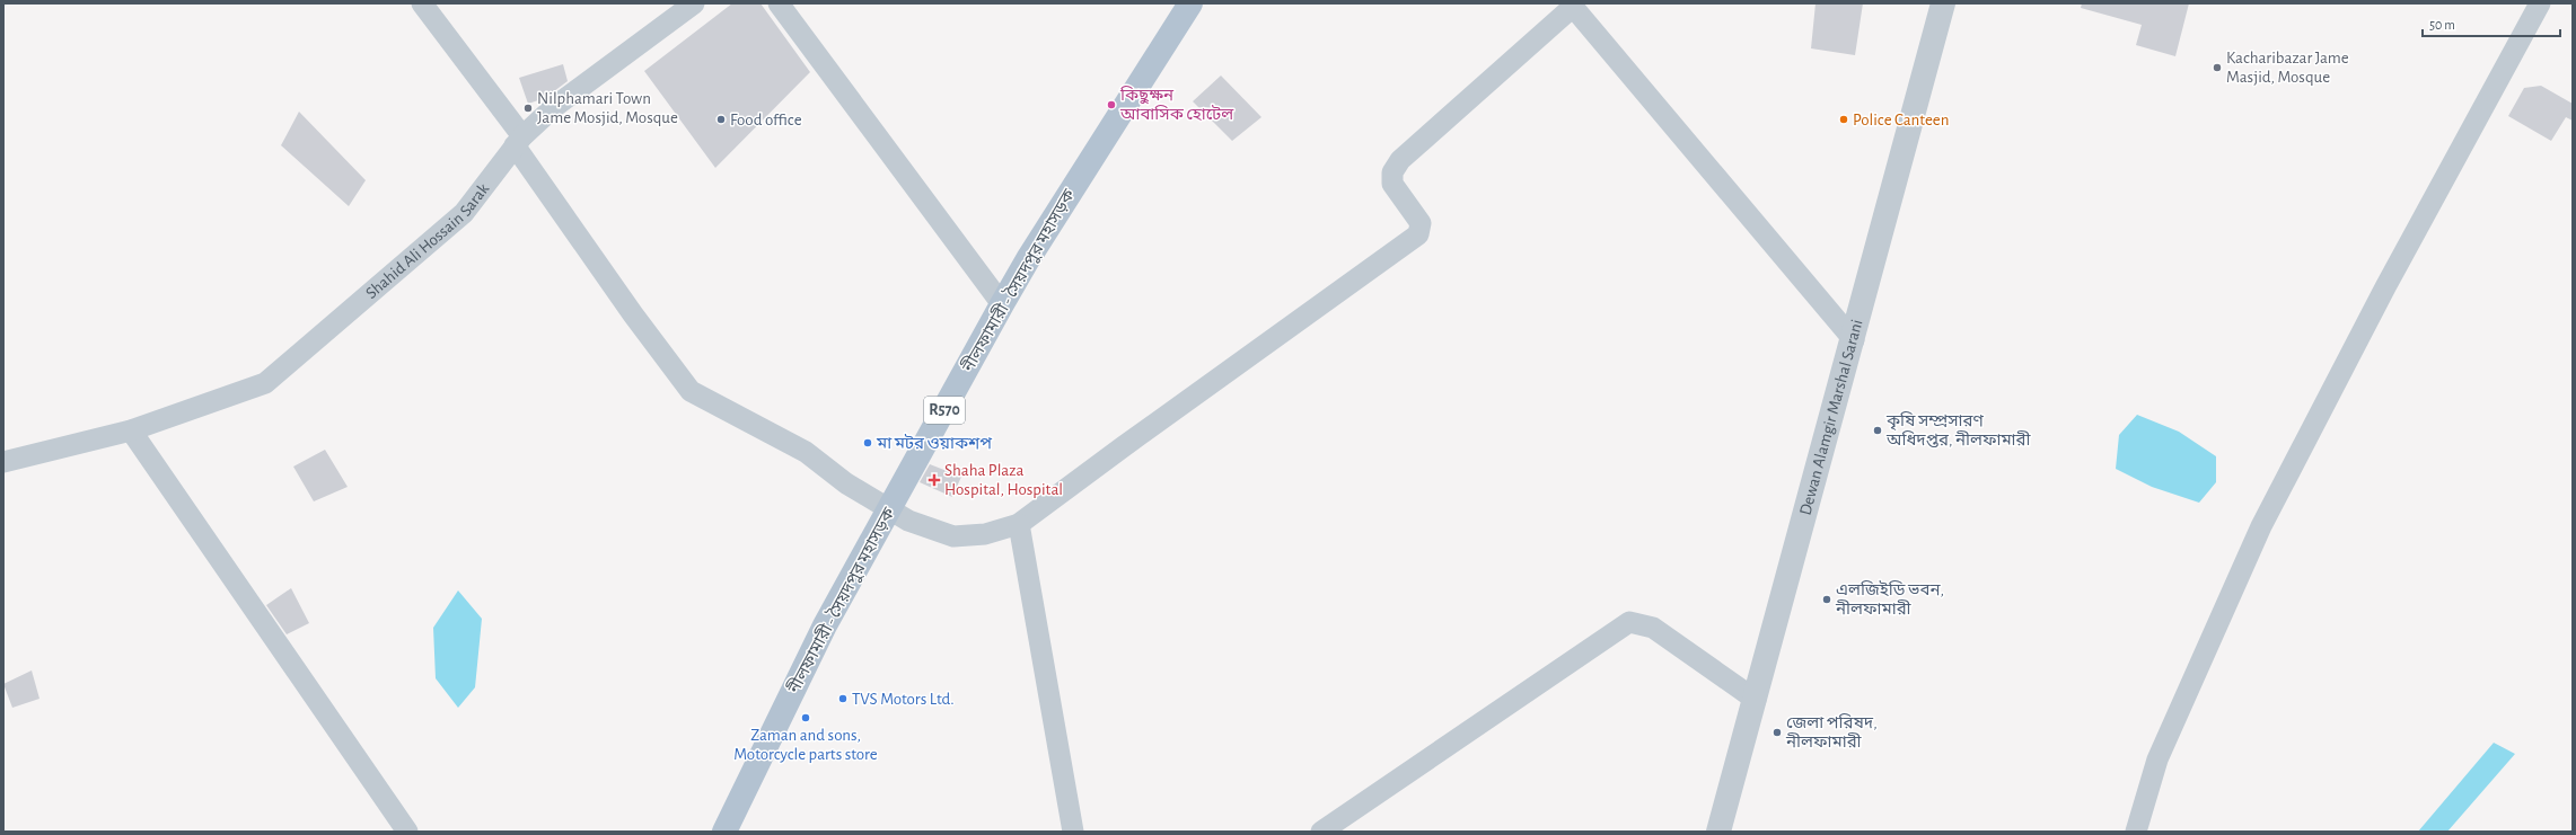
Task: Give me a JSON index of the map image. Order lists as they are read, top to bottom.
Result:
{
  "streets": {
    "main road": ["নীলফামারী - সৈয়দপুর মহাসড়ক", "R570"],
    "street": ["Shahid Ali Hossain Sarak", "Dewan Alamgir Marshal Sarani"]
  },
  "places": {
    "other": [
      "Kacharibazar Jame Masjid, Mosque",
      "কিছুক্ষন আবাসিক হোটেল",
      "Nilphamari Town Jame Mosjid, Mosque",
      "Food office",
      "Police Canteen",
      "কৃষি সম্প্রসারণ অধিদপ্তর, নীলফামারী",
      "মা মটর ওয়াকশপ",
      "এলজিইডি ভবন, নীলফামারী",
      "TVS Motors Ltd.",
      "Zaman and sons, Motorcycle parts store",
      "জেলা পরিষদ, নীলফামারী"
    ],
    "health": ["Shaha Plaza Hospital, Hospital"]
  },
  "scale_bar": "50 m"
}
